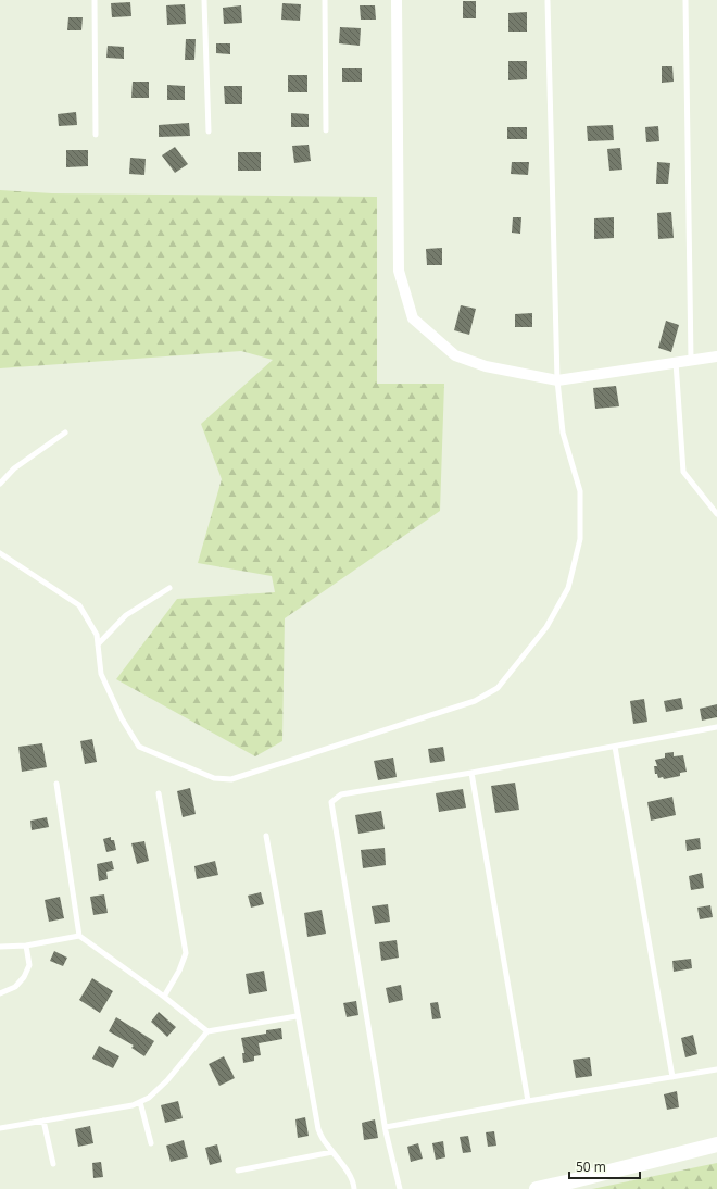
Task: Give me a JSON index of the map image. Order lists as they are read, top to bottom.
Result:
{
  "scale_bar": "50 m"
}
